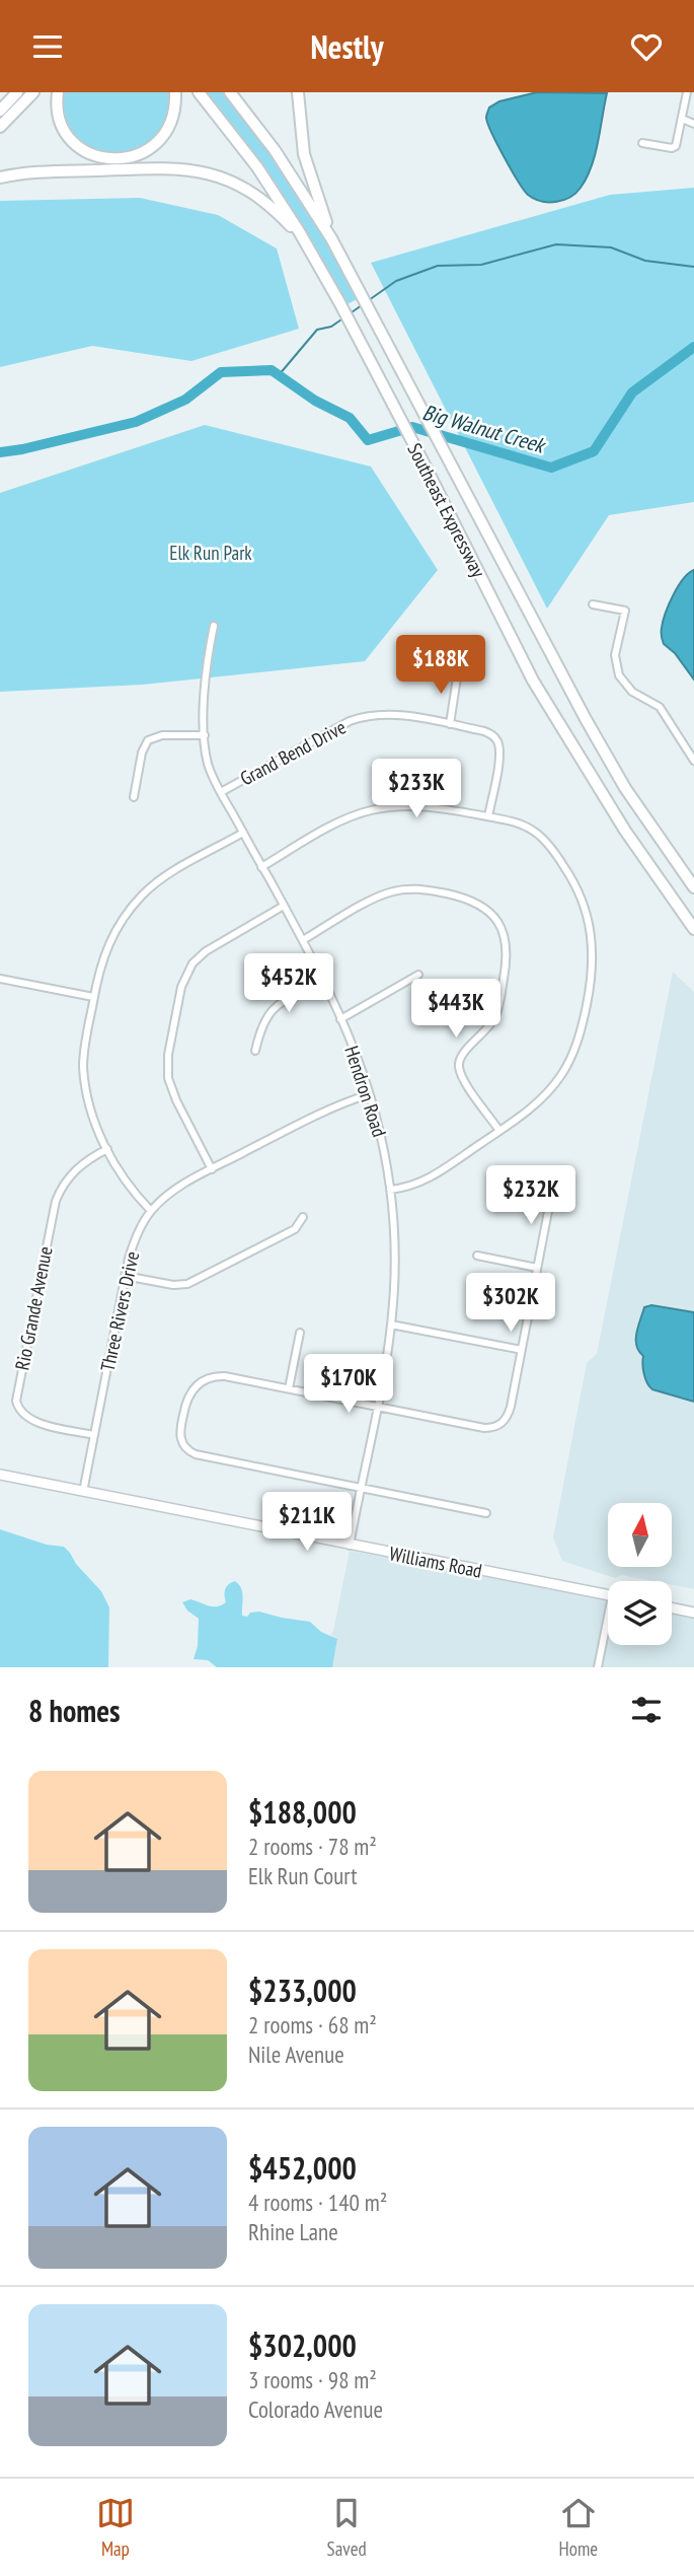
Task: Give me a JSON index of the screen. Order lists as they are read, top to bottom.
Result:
{
  "streets": {
    "highway": ["Southeast Expressway"],
    "main road": ["Williams Road"],
    "street": [
      "Grand Bend Drive",
      "Hendron Road",
      "Rio Grande Avenue",
      "Three Rivers Drive"
    ]
  },
  "crossings": [
    ["Grand Bend Drive", "Hendron Road"],
    ["Hendron Road", "Three Rivers Drive"],
    ["Hendron Road", "Williams Road"],
    ["Rio Grande Avenue", "Three Rivers Drive"],
    ["Three Rivers Drive", "Williams Road"]
  ],
  "water": ["Big Walnut Creek"],
  "parks": ["Elk Run Park"],
  "north": "top",
  "page": {
    "header": "Nestly",
    "price": [
      "$188K",
      "$233K",
      "$452K",
      "$443K",
      "$232K",
      "$302K",
      "$170K",
      "$211K"
    ],
    "heading": "8 homes",
    "list": [
      {
        "name": "$188,000",
        "note": "2 rooms · 78 m² · Elk Run Court"
      },
      {
        "name": "$233,000",
        "note": "2 rooms · 68 m² · Nile Avenue"
      },
      {
        "name": "$452,000",
        "note": "4 rooms · 140 m² · Rhine Lane"
      },
      {
        "name": "$302,000",
        "note": "3 rooms · 98 m² · Colorado Avenue"
      }
    ],
    "tabs": ["Map", "Saved", "Home"]
  }
}
